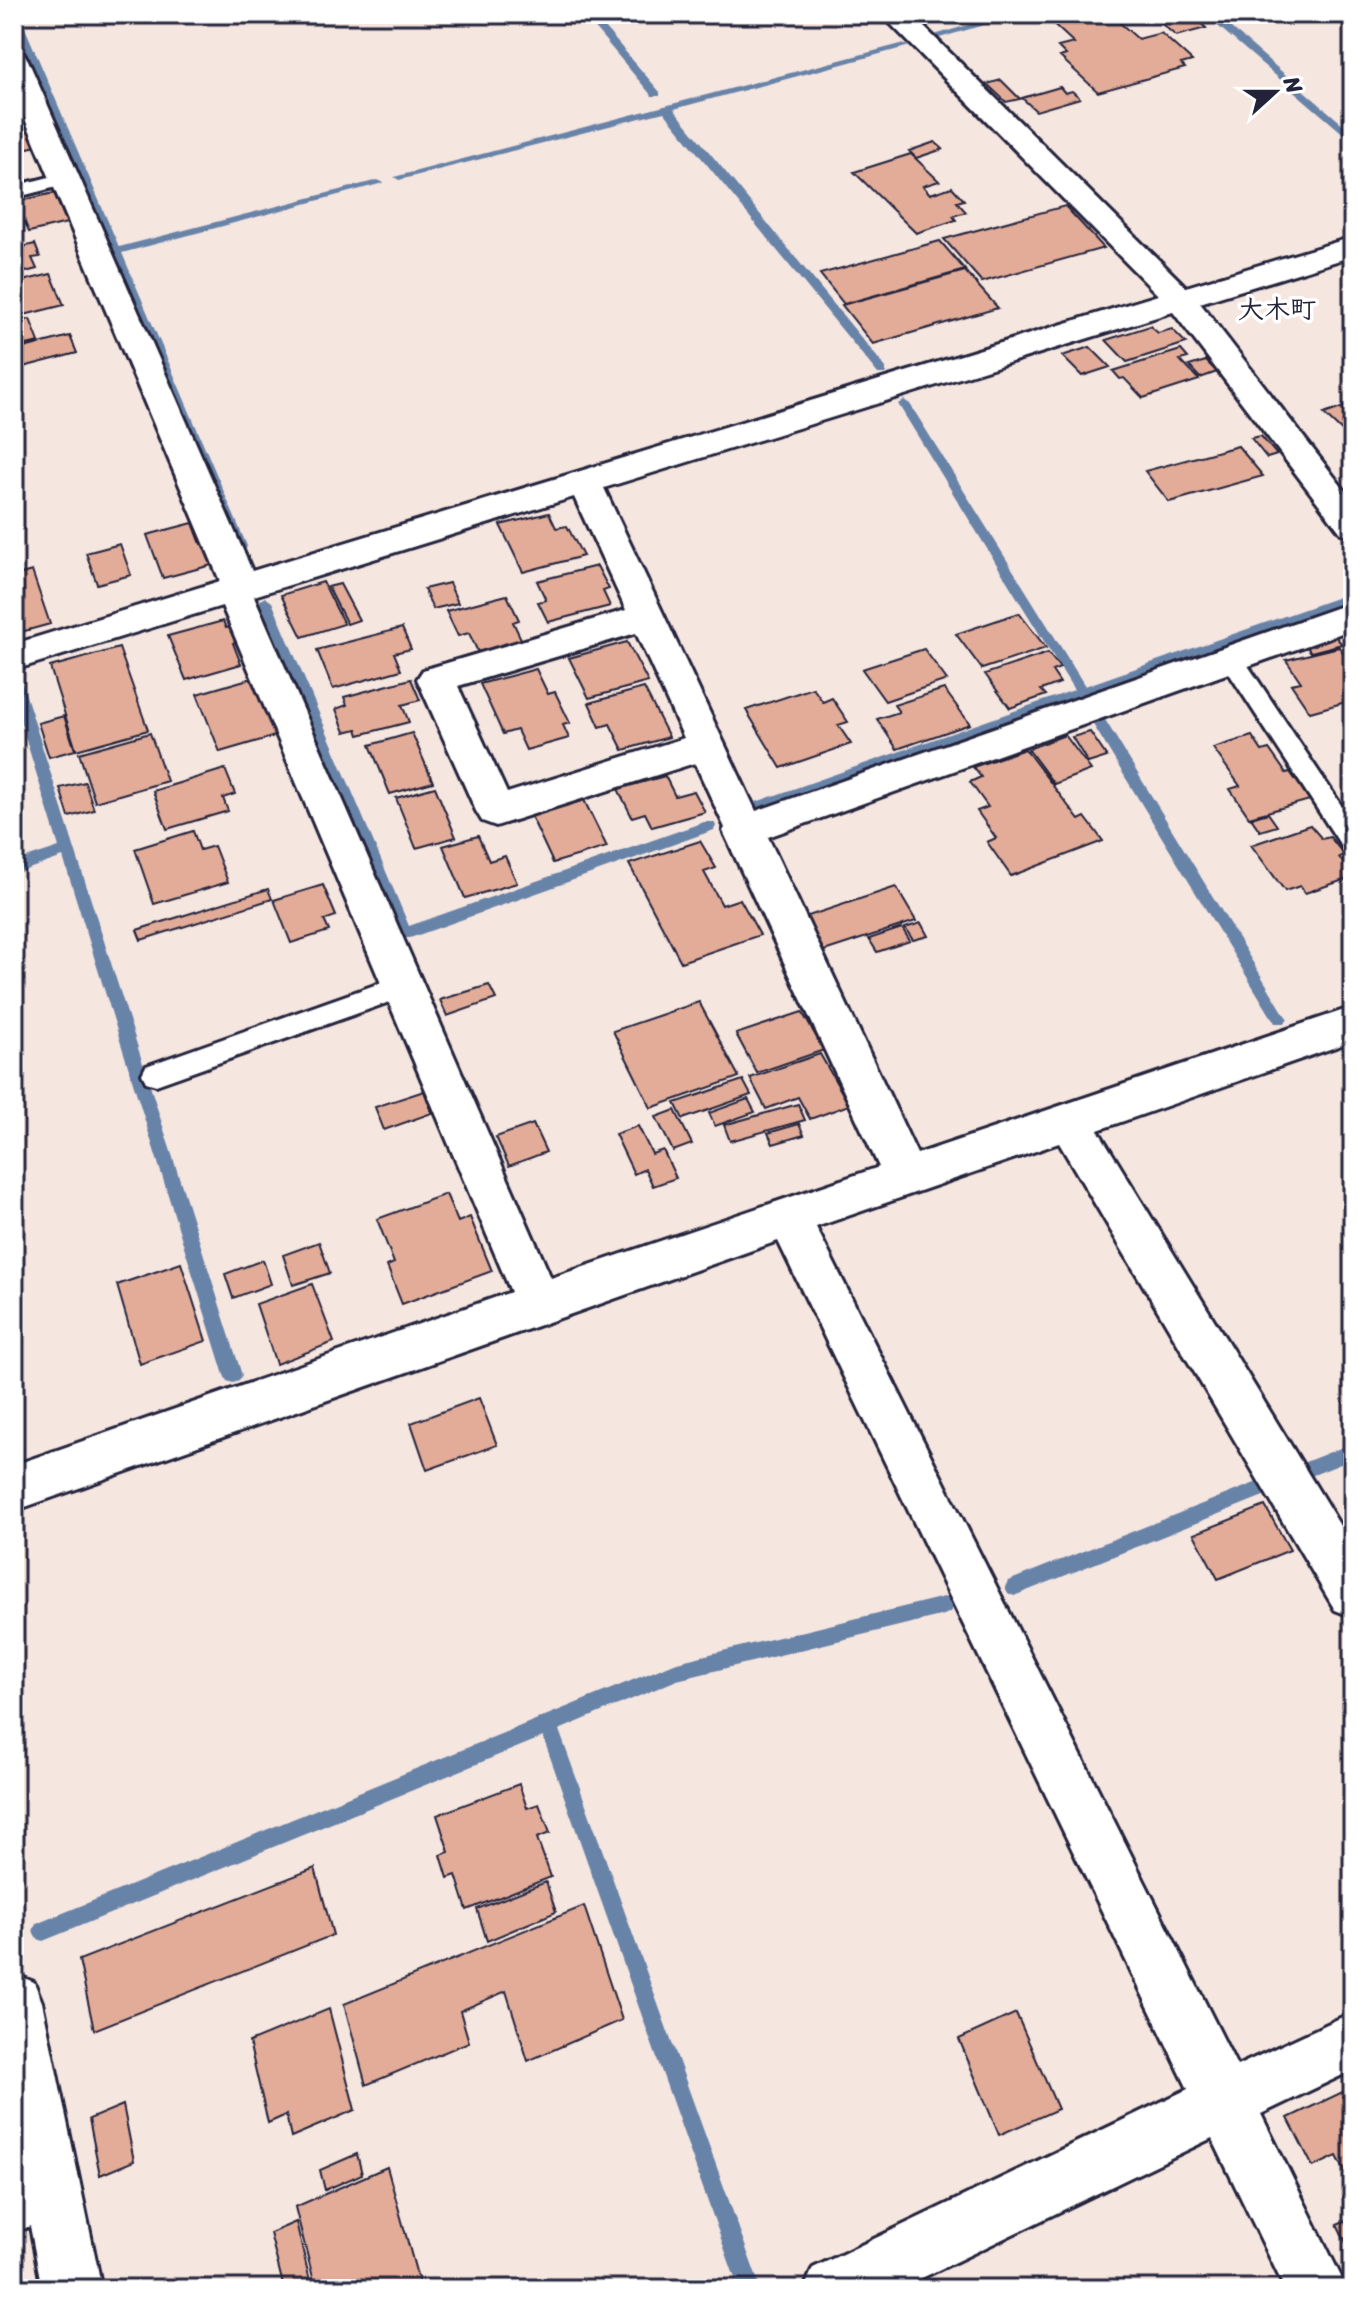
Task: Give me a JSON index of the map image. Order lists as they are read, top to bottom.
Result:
{
  "districts": ["大木町"],
  "north": "right"
}
